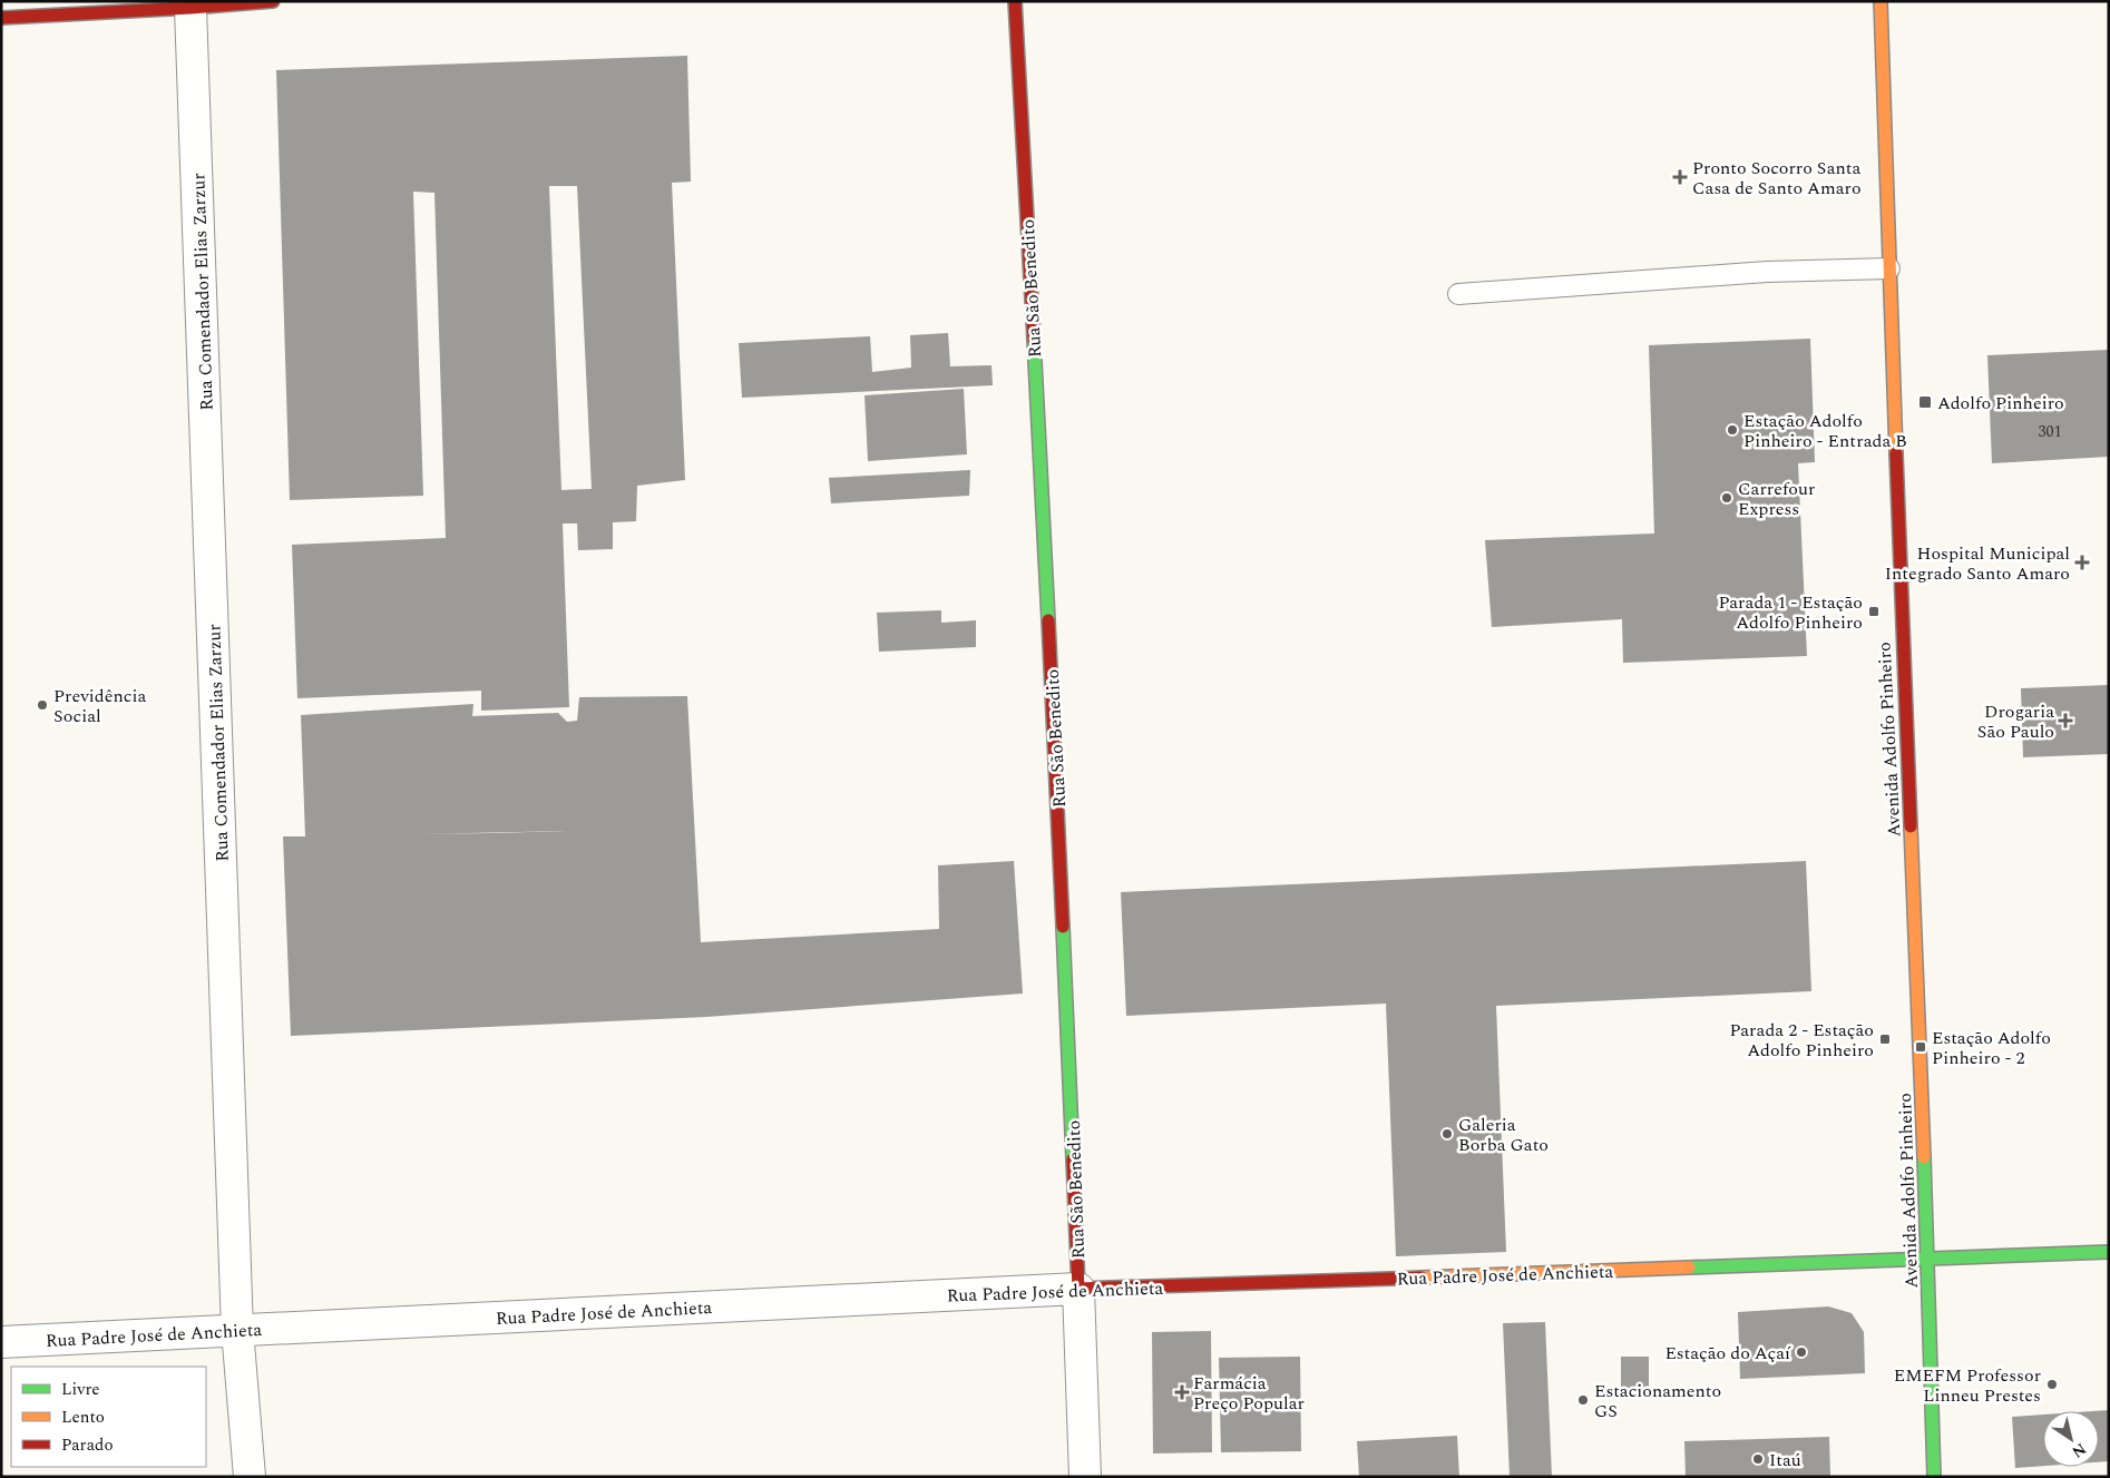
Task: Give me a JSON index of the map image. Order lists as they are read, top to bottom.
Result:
{
  "streets": {
    "street": [
      "Rua São Benedito",
      "Rua Comendador Elias Zarzur",
      "Avenida Adolfo Pinheiro",
      "Rua Padre José de Anchieta"
    ]
  },
  "crossings": [
    ["Rua São Benedito", "Rua Padre José de Anchieta"],
    ["Rua Comendador Elias Zarzur", "Rua Padre José de Anchieta"],
    ["Avenida Adolfo Pinheiro", "Rua Padre José de Anchieta"]
  ],
  "places": {
    "health": [
      "Pronto Socorro Santa Casa de Santo Amaro",
      "Hospital Municipal Integrado Santo Amaro",
      "Drogaria São Paulo",
      "Farmácia Preço Popular"
    ],
    "transit": [
      "Adolfo Pinheiro",
      "Parada 1 - Estação Adolfo Pinheiro",
      "Parada 2 - Estação Adolfo Pinheiro",
      "Estação Adolfo Pinheiro - 2"
    ],
    "other": [
      "Estação Adolfo Pinheiro - Entrada B",
      "Carrefour Express",
      "Previdência Social",
      "Galeria Borba Gato",
      "Estação do Açaí",
      "EMEFM Professor Linneu Prestes",
      "Estacionamento GS",
      "Itaú"
    ]
  },
  "house_numbers": ["301"],
  "legend": ["Livre", "Lento", "Parado"],
  "north": "bottom right"
}
